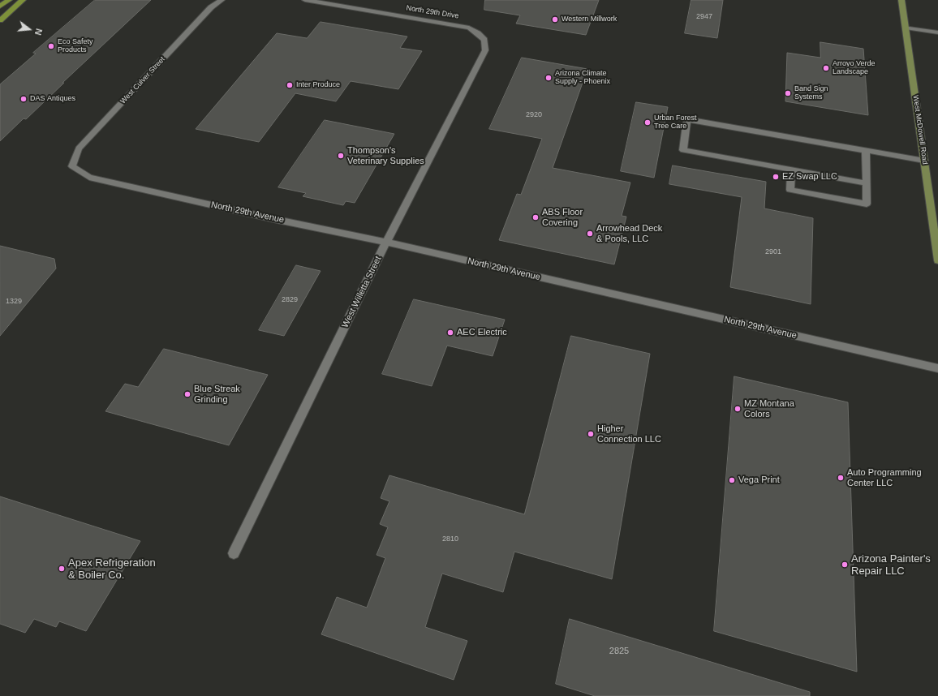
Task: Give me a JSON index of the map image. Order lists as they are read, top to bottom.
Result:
{
  "streets": {
    "main road": ["West McDowell Road"],
    "street": [
      "North 29th Drive",
      "West Culver Street",
      "North 29th Avenue",
      "West Willetta Street"
    ]
  },
  "crossings": [
    ["North 29th Drive", "West Willetta Street"],
    ["West Culver Street", "North 29th Avenue"],
    ["North 29th Avenue", "West Willetta Street"]
  ],
  "places": [
    "Western Millwork",
    "Eco Safety Products",
    "Arroyo Verde Landscape",
    "Arizona Climate Supply - Phoenix",
    "Inter Produce",
    "Band Sign Systems",
    "DAS Antiques",
    "Urban Forest Tree Care",
    "Thompson's Veterinary Supplies",
    "EZ Swap LLC",
    "ABS Floor Covering",
    "Arrowhead Deck & Pools, LLC",
    "AEC Electric",
    "Blue Streak Grinding",
    "MZ Montana Colors",
    "Higher Connection LLC",
    "Auto Programming Center LLC",
    "Vega Print",
    "Arizona Painter's Repair LLC",
    "Apex Refrigeration & Boiler Co."
  ],
  "house_numbers": [
    "2947",
    "2920",
    "2901",
    "2829",
    "1329",
    "2810",
    "2825"
  ],
  "north": "right"
}
